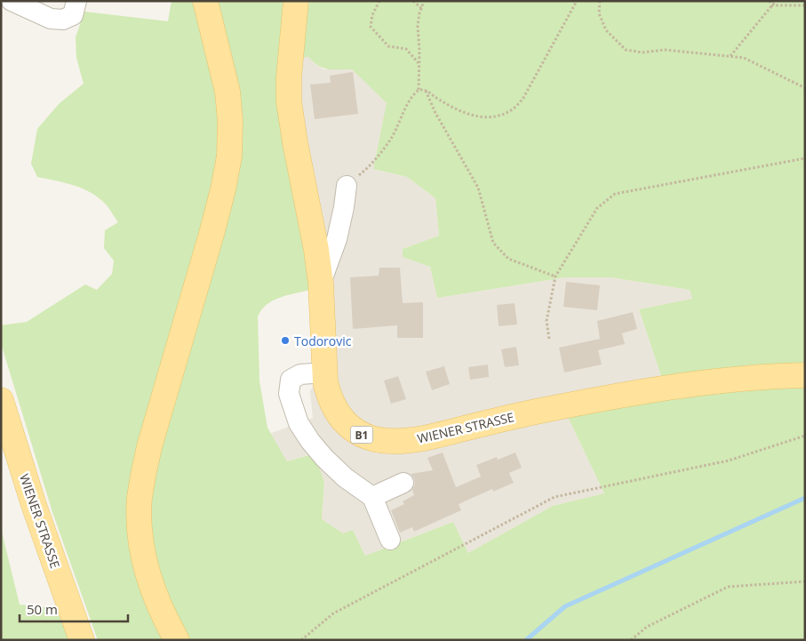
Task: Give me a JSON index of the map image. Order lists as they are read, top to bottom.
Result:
{
  "streets": {
    "main road": ["WIENER STRASSE", "B1"]
  },
  "places": ["Todorovic"],
  "scale_bar": "50 m"
}
